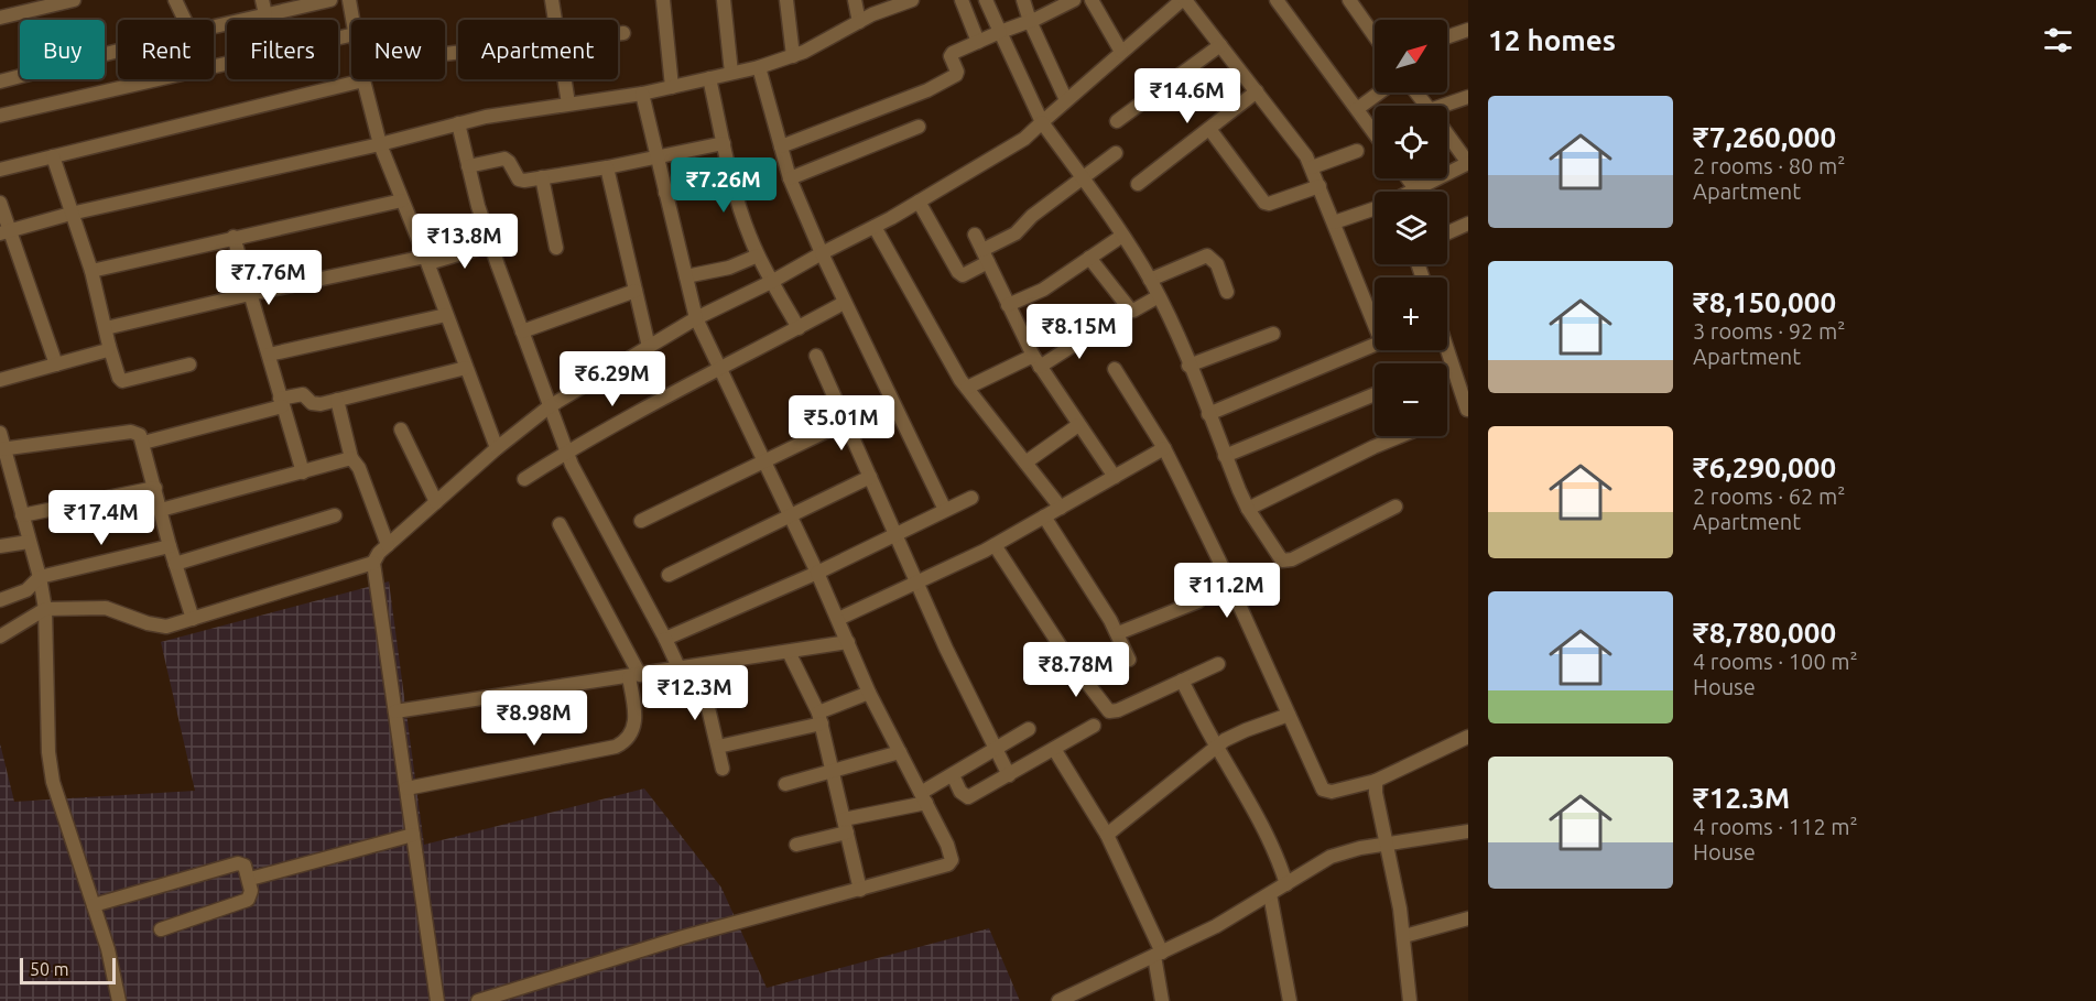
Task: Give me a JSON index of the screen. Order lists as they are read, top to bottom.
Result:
{
  "scale_bar": "50 m",
  "north": "top right",
  "page": {
    "heading": "12 homes",
    "map_buttons": ["+", "−"],
    "chip": [
      "Buy",
      "Rent",
      "Filters",
      "New",
      "Apartment"
    ],
    "price": [
      "₹14.6M",
      "₹7.26M",
      "₹13.8M",
      "₹7.76M",
      "₹8.15M",
      "₹6.29M",
      "₹5.01M",
      "₹17.4M",
      "₹11.2M",
      "₹8.78M",
      "₹12.3M",
      "₹8.98M"
    ],
    "list": [
      {
        "name": "₹7,260,000",
        "note": "2 rooms · 80 m² · Apartment"
      },
      {
        "name": "₹8,150,000",
        "note": "3 rooms · 92 m² · Apartment"
      },
      {
        "name": "₹6,290,000",
        "note": "2 rooms · 62 m² · Apartment"
      },
      {
        "name": "₹8,780,000",
        "note": "4 rooms · 100 m² · House"
      },
      {
        "name": "₹12.3M",
        "note": "4 rooms · 112 m² · House"
      }
    ],
    "scale": "50 m"
  }
}
